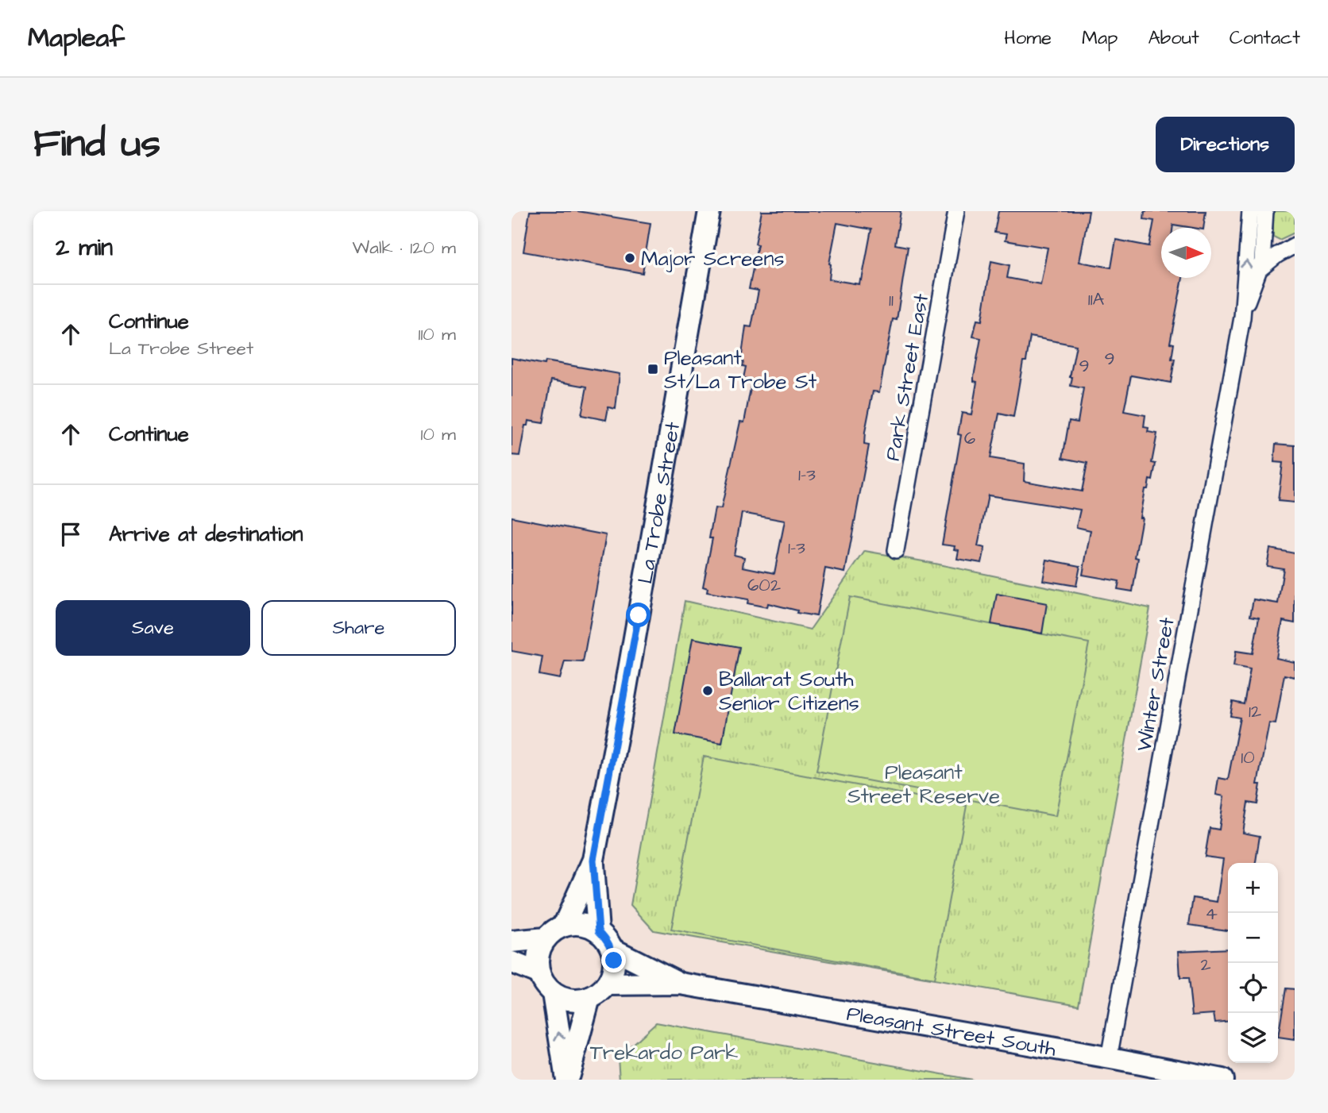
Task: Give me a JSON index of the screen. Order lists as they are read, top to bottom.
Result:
{
  "streets": {
    "main road": ["La Trobe Street", "Pleasant Street South"],
    "street": ["Park Street East", "Winter Street"]
  },
  "crossings": [
    ["La Trobe Street", "Pleasant Street South"],
    ["Winter Street", "Pleasant Street South"]
  ],
  "parks": ["Pleasant Street Reserve", "Trekardo Park"],
  "places": {
    "other": ["Major Screens", "Ballarat South Senior Citizens"],
    "transit": ["Pleasant St/La Trobe St"]
  },
  "house_numbers": [
    "11A",
    "11",
    "9",
    "9",
    "6",
    "1-3",
    "1-3",
    "602",
    "12",
    "10",
    "4",
    "2"
  ],
  "north": "right",
  "page": {
    "header": "Mapleaf",
    "nav": [
      "Home",
      "Map",
      "About",
      "Contact"
    ],
    "buttons": [
      "Directions",
      ["Save", "Share"]
    ],
    "title": "Find us",
    "heading": ["2 min", "Walk · 120 m"],
    "list": [
      ["Continue", "La Trobe Street", "110 m"],
      ["Continue", "10 m"],
      "Arrive at destination"
    ],
    "map_buttons": ["+", "−"]
  }
}
